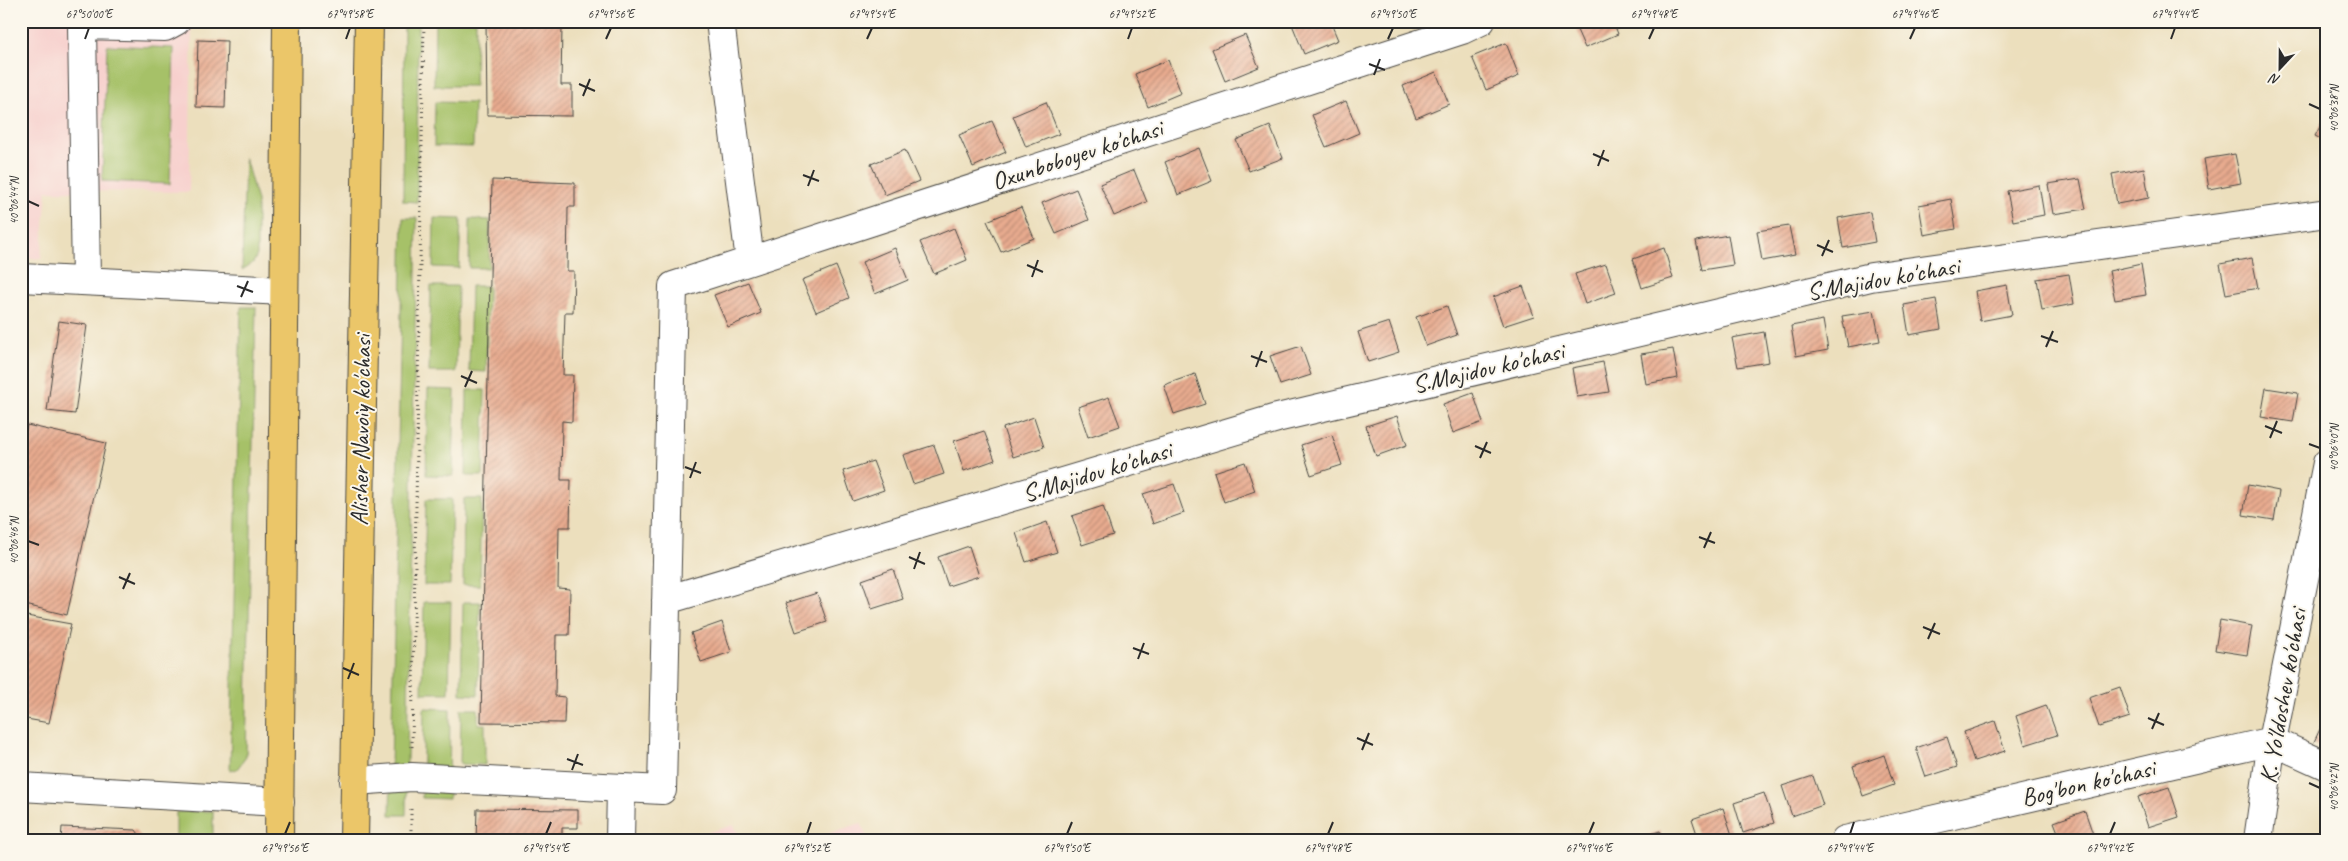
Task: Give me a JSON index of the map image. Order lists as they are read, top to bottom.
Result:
{
  "streets": {
    "main road": ["Alisher Navoiy ko'chasi"],
    "street": [
      "Oxunboboyev ko'chasi",
      "S.Majidov ko'chasi",
      "K. Yo'ldoshev ko'chasi",
      "Bog'bon ko'chasi"
    ]
  },
  "crossings": [
    ["Oxunboboyev ko'chasi", "S.Majidov ko'chasi"],
    ["K. Yo'ldoshev ko'chasi", "Bog'bon ko'chasi"]
  ],
  "north": "bottom",
  "coordinates": [
    "67°50'00\"E",
    "67°49'58\"E",
    "67°49'56\"E",
    "67°49'54\"E",
    "67°49'52\"E",
    "67°49'50\"E",
    "67°49'48\"E",
    "67°49'46\"E",
    "67°49'44\"E",
    "40°06'38\"N",
    "40°06'44\"N",
    "40°06'40\"N",
    "40°06'46\"N",
    "40°06'42\"N",
    "67°49'42\"E"
  ]
}
